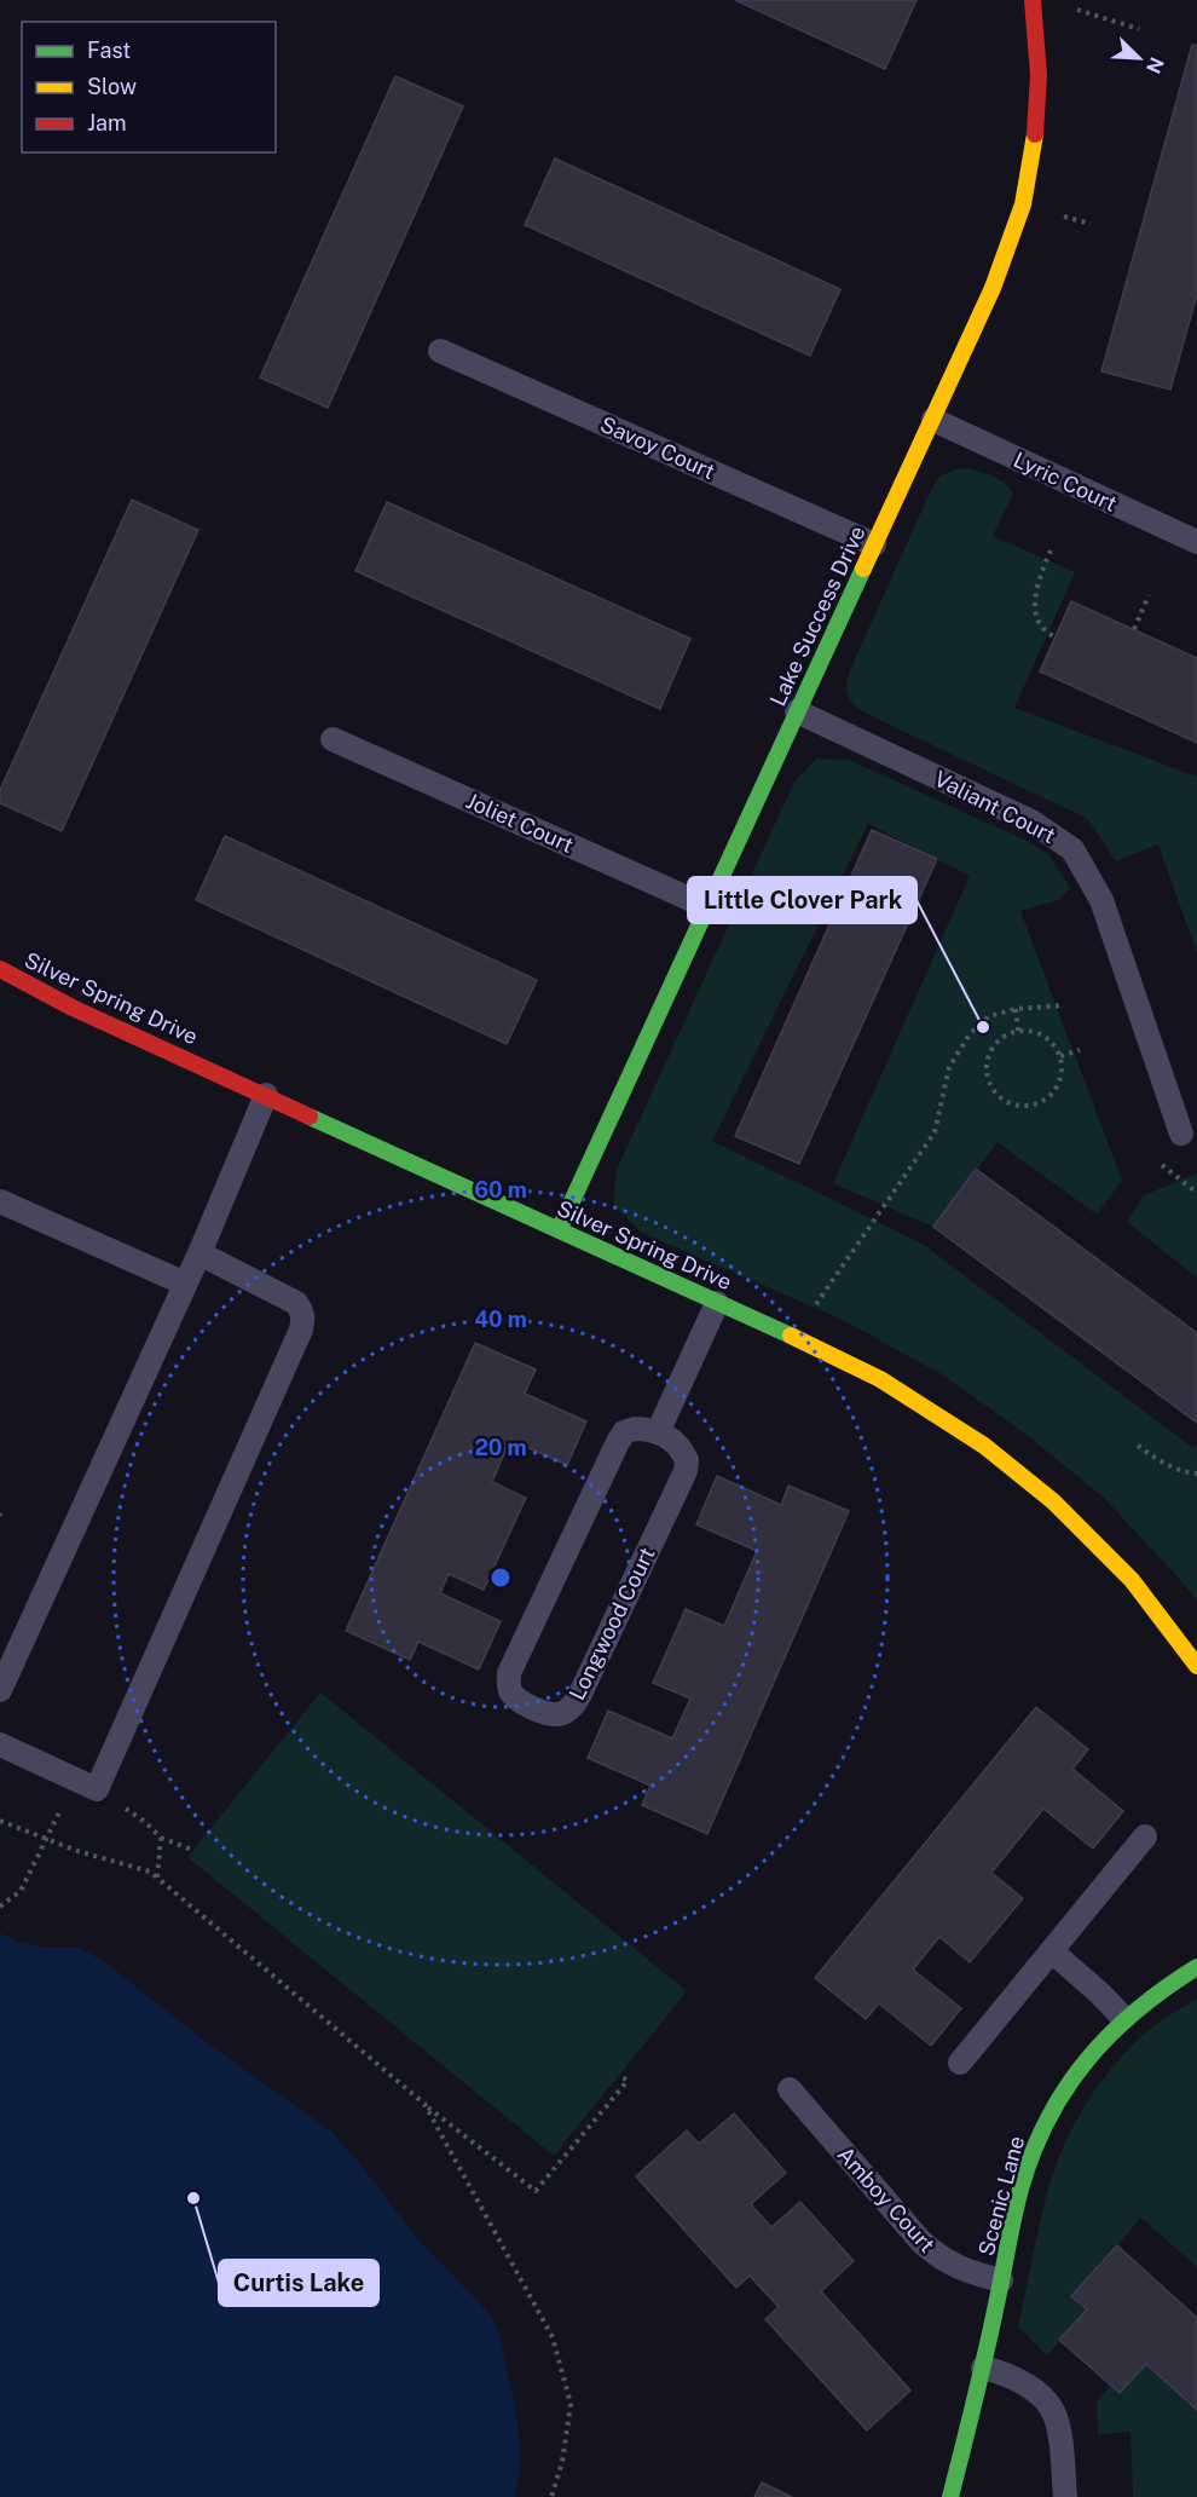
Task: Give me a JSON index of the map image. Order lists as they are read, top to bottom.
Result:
{
  "streets": {
    "street": ["Lake Success Drive", "Silver Spring Drive", "Scenic Lane"],
    "lane": [
      "Savoy Court",
      "Lyric Court",
      "Valiant Court",
      "Joliet Court",
      "Longwood Court",
      "Amboy Court"
    ]
  },
  "crossings": [
    ["Savoy Court", "Lake Success Drive"],
    ["Lyric Court", "Lake Success Drive"],
    ["Lake Success Drive", "Valiant Court"],
    ["Lake Success Drive", "Joliet Court"],
    ["Lake Success Drive", "Silver Spring Drive"],
    ["Scenic Lane", "Amboy Court"]
  ],
  "places": ["Little Clover Park", "Curtis Lake"],
  "legend": ["Fast", "Slow", "Jam"],
  "north": "bottom right",
  "rings": ["60 m", "40 m", "20 m"]
}
